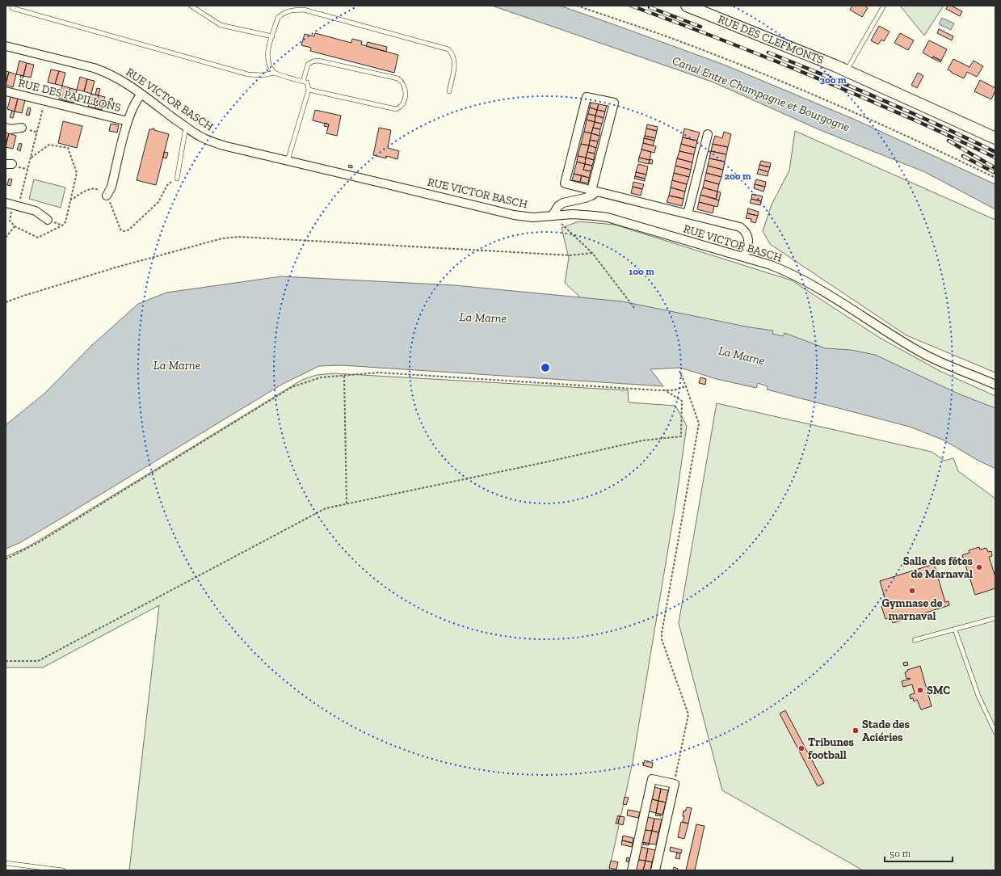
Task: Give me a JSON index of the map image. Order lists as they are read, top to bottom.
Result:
{
  "streets": {
    "street": ["RUE DES CLEFMONTS", "RUE DES PAPILLONS", "RUE VICTOR BASCH"]
  },
  "water": ["Canal Entre Champagne et Bourgogne", "La Marne"],
  "places": [
    "Salle des fêtes de Marnaval",
    "Gymnase de marnaval",
    "SMC",
    "Stade des Aciéries",
    "Tribunes football"
  ],
  "scale_bar": "50 m",
  "rings": ["300 m", "200 m", "100 m"]
}
